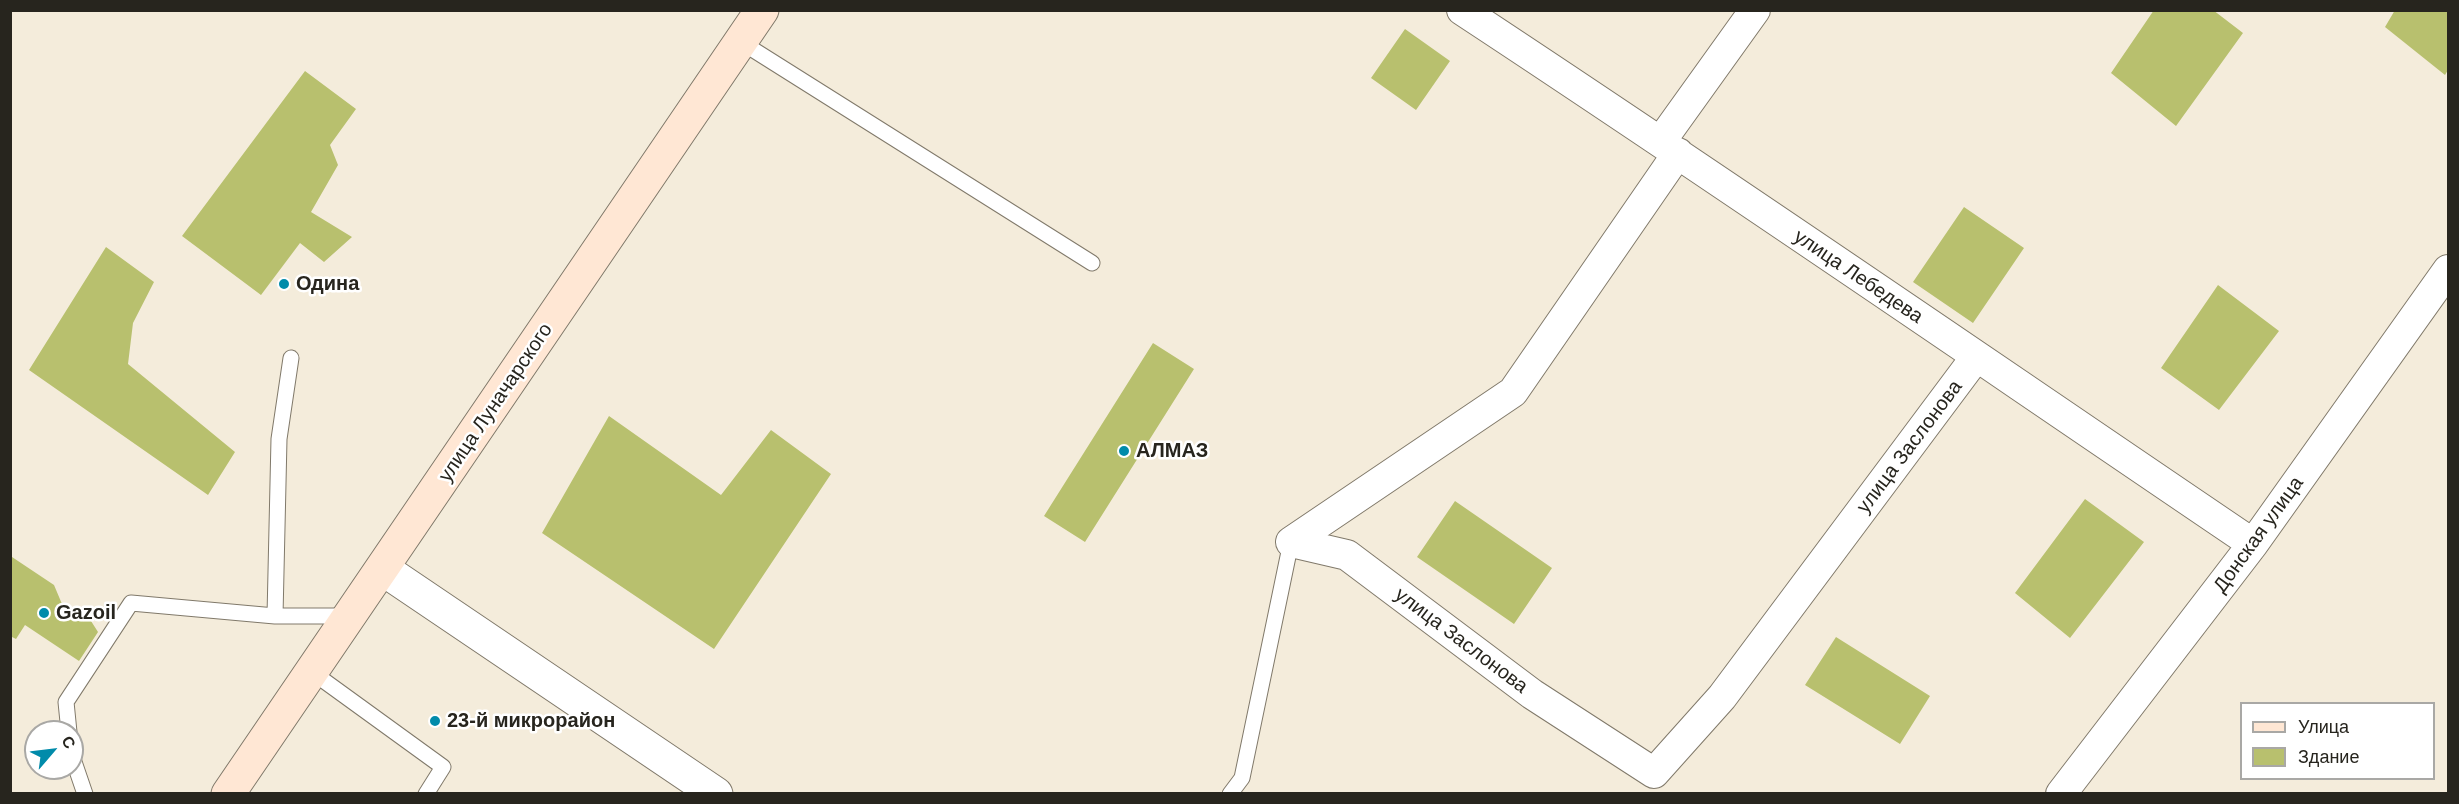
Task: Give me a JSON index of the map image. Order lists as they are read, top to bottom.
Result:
{
  "streets": {
    "main road": ["улица Луначарского"],
    "street": ["улица Лебедева", "улица Заслонова", "Донская улица"]
  },
  "crossings": [
    ["улица Лебедева", "улица Заслонова"],
    ["улица Лебедева", "Донская улица"]
  ],
  "places": [
    "Одина",
    "АЛМАЗ",
    "Gazoil",
    "23-й микрорайон"
  ],
  "legend": ["Улица", "Здание"],
  "north": "top right"
}
